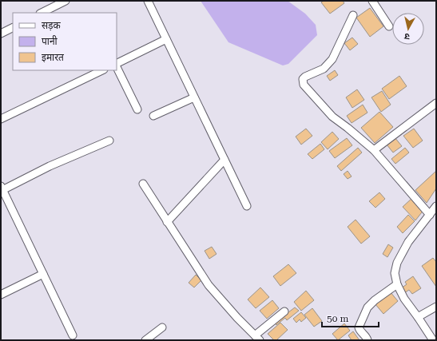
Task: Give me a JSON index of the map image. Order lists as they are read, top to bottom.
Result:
{
  "legend": ["सड़क", "पानी", "इमारत"],
  "scale_bar": "50 m",
  "north": "bottom"
}
